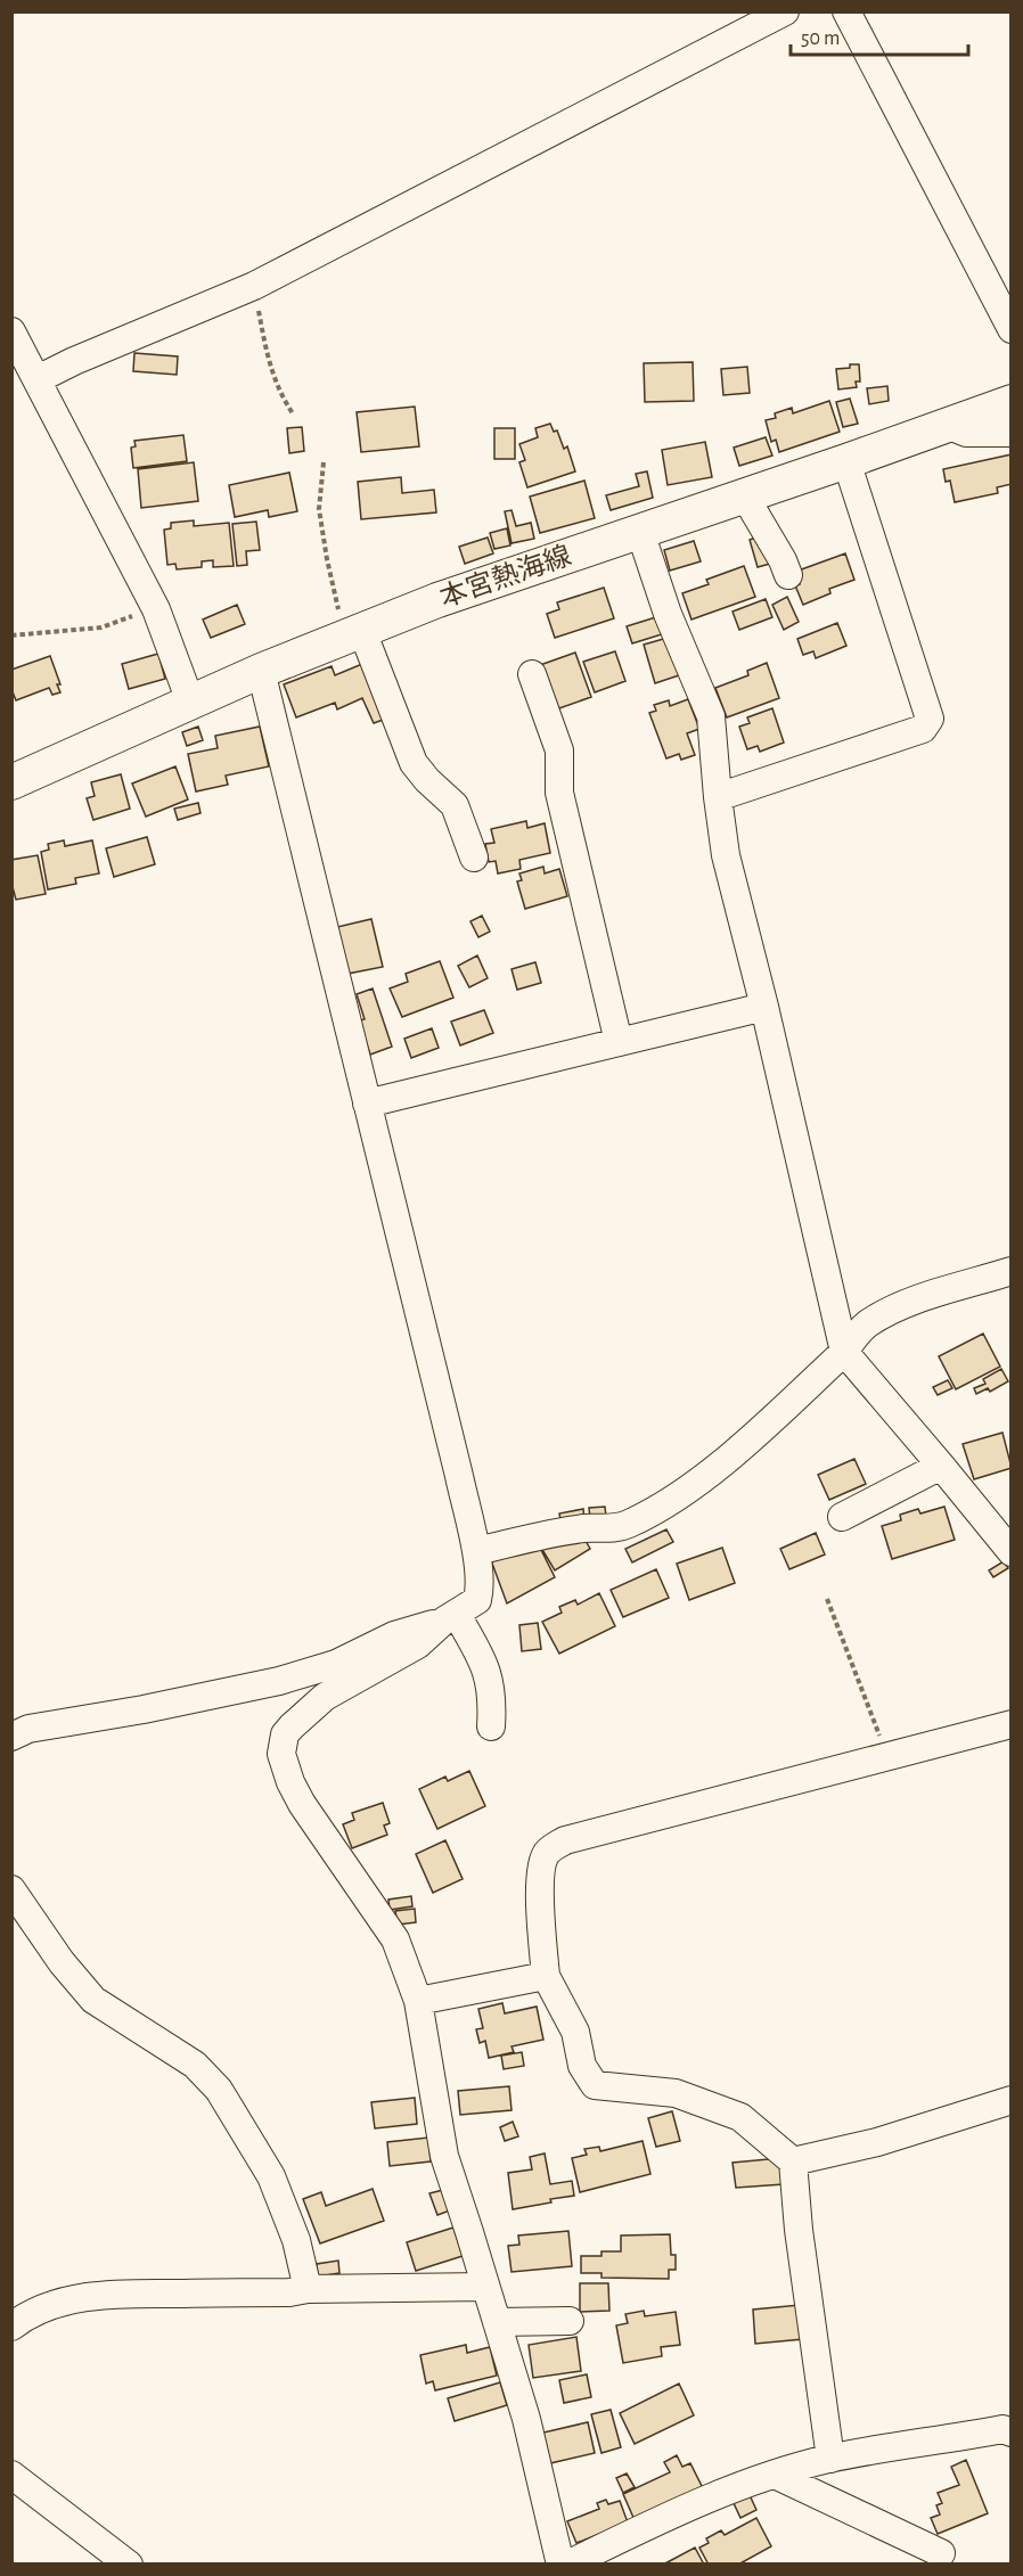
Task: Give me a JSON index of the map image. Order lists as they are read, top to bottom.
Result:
{
  "streets": {
    "main road": ["本宮熱海線"]
  },
  "scale_bar": "50 m"
}
